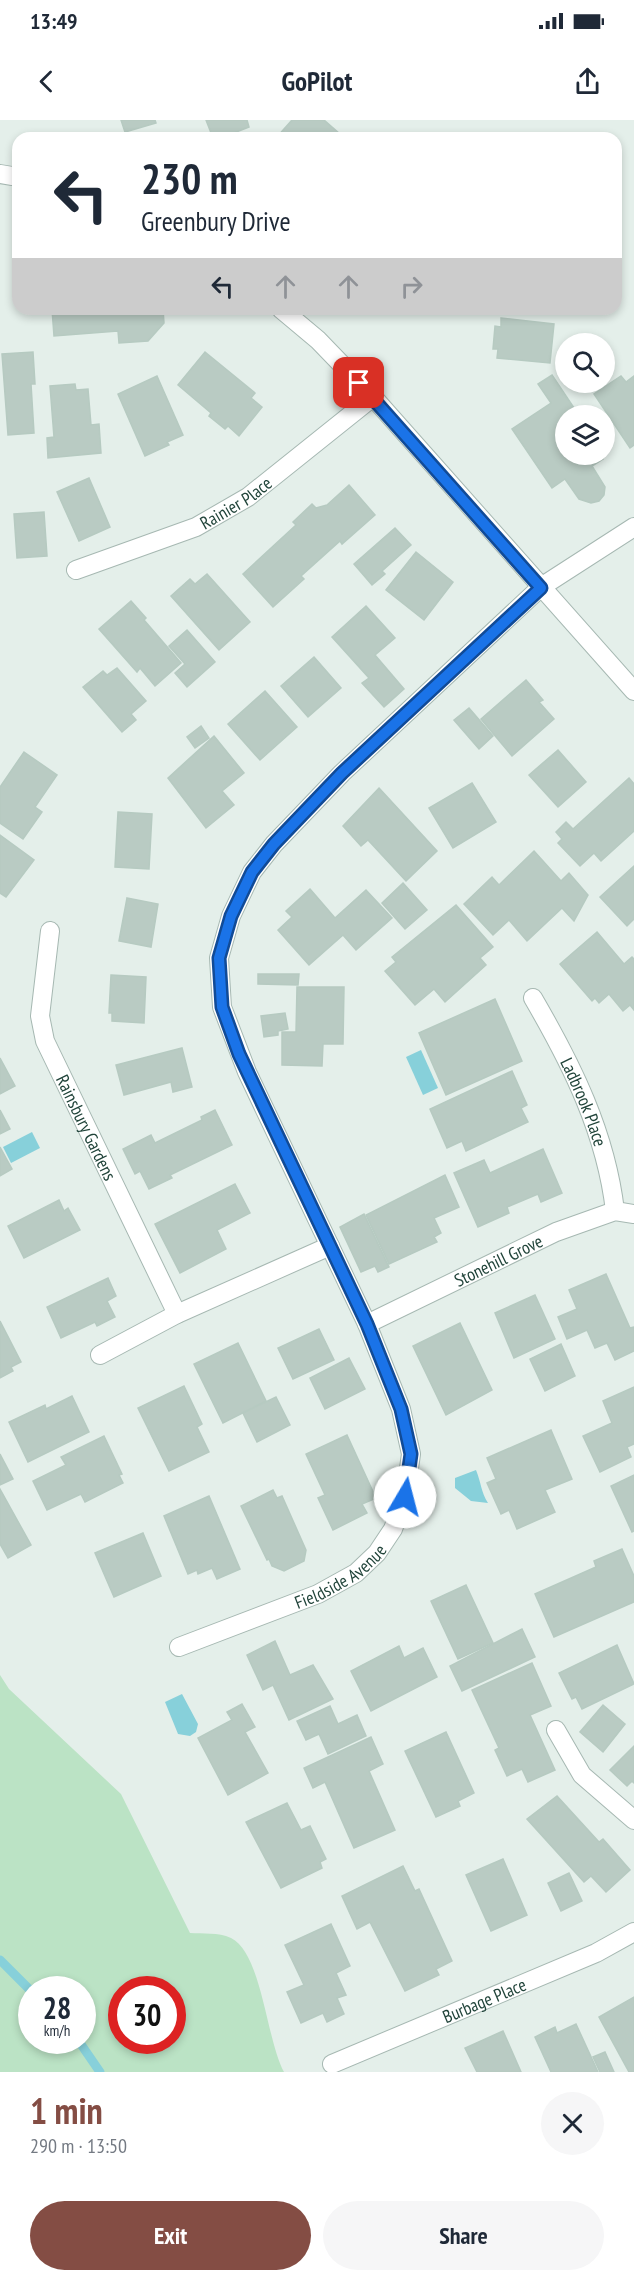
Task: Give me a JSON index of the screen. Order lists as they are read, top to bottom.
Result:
{
  "streets": {
    "street": [
      "Rainier Place",
      "Ladbrook Place",
      "Rainsbury Gardens",
      "Stonehill Grove",
      "Fieldside Avenue",
      "Burbage Place"
    ]
  },
  "crossings": [
    ["Ladbrook Place", "Stonehill Grove"],
    ["Stonehill Grove", "Fieldside Avenue"]
  ],
  "page": {
    "status": "13:49",
    "header": "GoPilot",
    "turn": ["230 m", "Greenbury Drive"],
    "speed": "28 km/h",
    "limit": "30",
    "heading": ["1 min", "290 m · 13:50"],
    "buttons": ["Exit", "Share"]
  }
}
